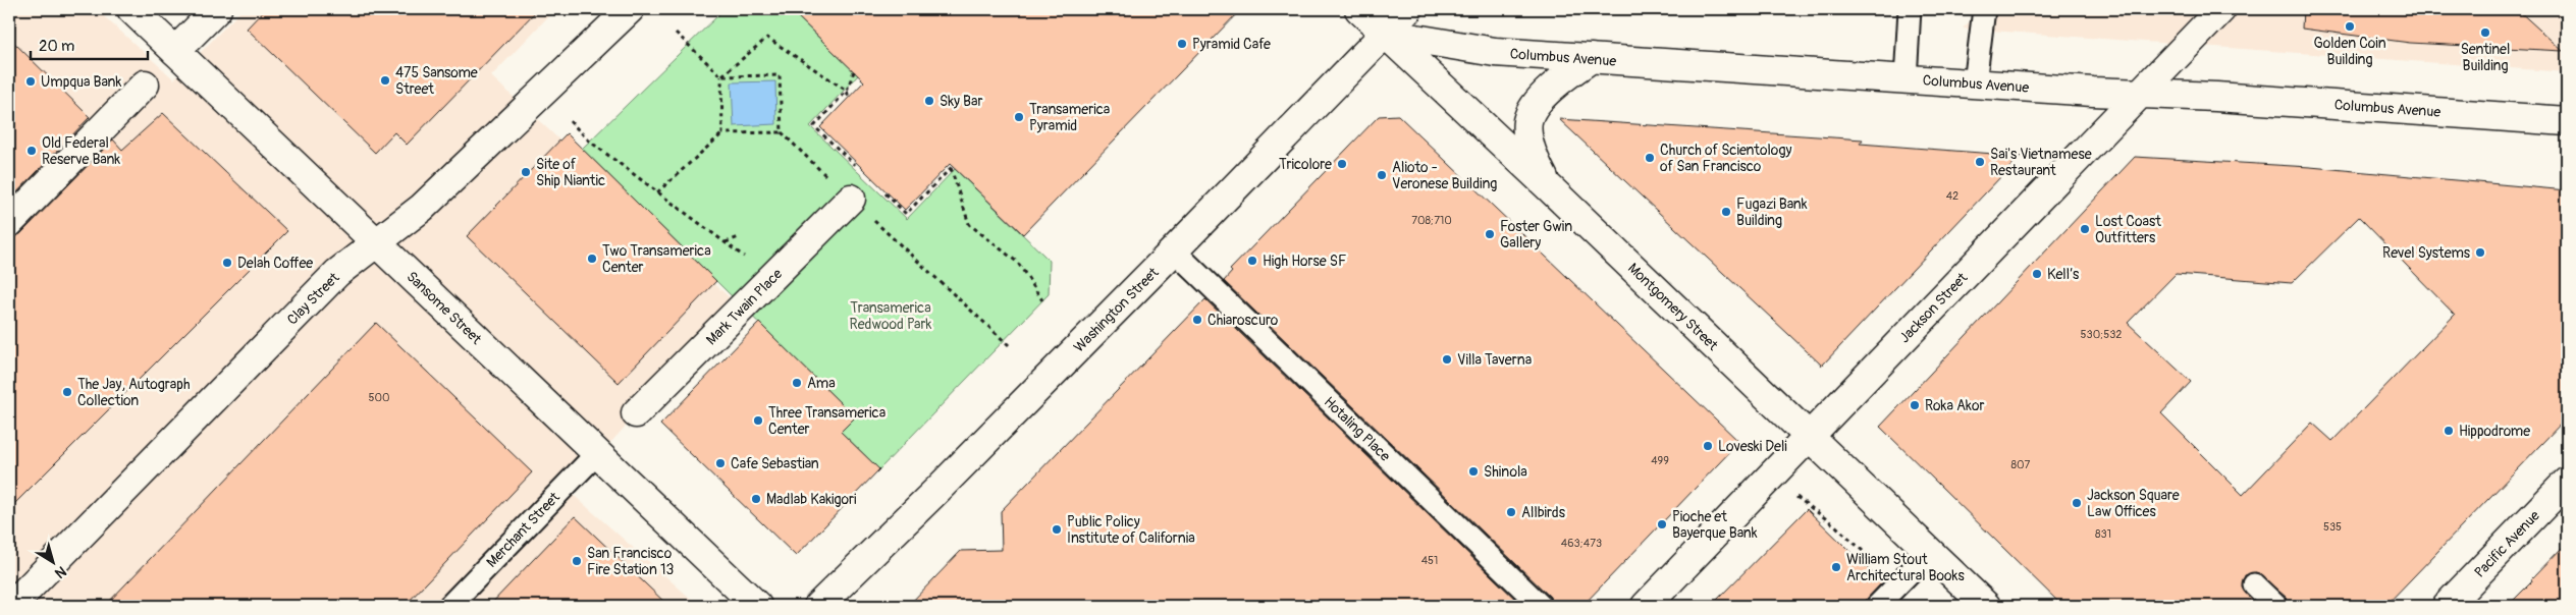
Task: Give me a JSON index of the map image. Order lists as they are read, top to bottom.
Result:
{
  "streets": {
    "street": [
      "Columbus Avenue",
      "Clay Street",
      "Mark Twain Place",
      "Montgomery Street",
      "Sansome Street",
      "Jackson Street",
      "Washington Street",
      "Pacific Avenue"
    ],
    "lane": ["Hotaling Place", "Merchant Street"]
  },
  "crossings": [
    ["Columbus Avenue", "Montgomery Street"],
    ["Columbus Avenue", "Jackson Street"],
    ["Columbus Avenue", "Washington Street"],
    ["Clay Street", "Sansome Street"],
    ["Montgomery Street", "Jackson Street"],
    ["Montgomery Street", "Washington Street"],
    ["Sansome Street", "Merchant Street"],
    ["Washington Street", "Hotaling Place"]
  ],
  "parks": ["Transamerica Redwood Park"],
  "places": [
    "Golden Coin Building",
    "Sentinel Building",
    "Pyramid Cafe",
    "475 Sansome Street",
    "Umpqua Bank",
    "Sky Bar",
    "Transamerica Pyramid",
    "Old Federal Reserve Bank",
    "Church of Scientology of San Francisco",
    "Sai's Vietnamese Restaurant",
    "Tricolore",
    "Site of Ship Niantic",
    "Alioto - Veronese Building",
    "Fugazi Bank Building",
    "Lost Coast Outfitters",
    "Foster Gwin Gallery",
    "Revel Systems",
    "Two Transamerica Center",
    "High Horse SF",
    "Delah Coffee",
    "Kell’s",
    "Chiaroscuro",
    "Villa Taverna",
    "Ama",
    "The Jay, Autograph Collection",
    "Roka Akor",
    "Three Transamerica Center",
    "Hippodrome",
    "Loveski Deli",
    "Cafe Sebastian",
    "Shinola",
    "Madlab Kakigori",
    "Jackson Square Law Offices",
    "Allbirds",
    "Pioche et Bayerque Bank",
    "Public Policy Institute of California",
    "San Francisco Fire Station 13",
    "William Stout Architectural Books"
  ],
  "house_numbers": [
    "42",
    "708;710",
    "530;532",
    "500",
    "499",
    "807",
    "535",
    "831",
    "463;473",
    "451"
  ],
  "scale_bar": "20 m",
  "north": "bottom right"
}
